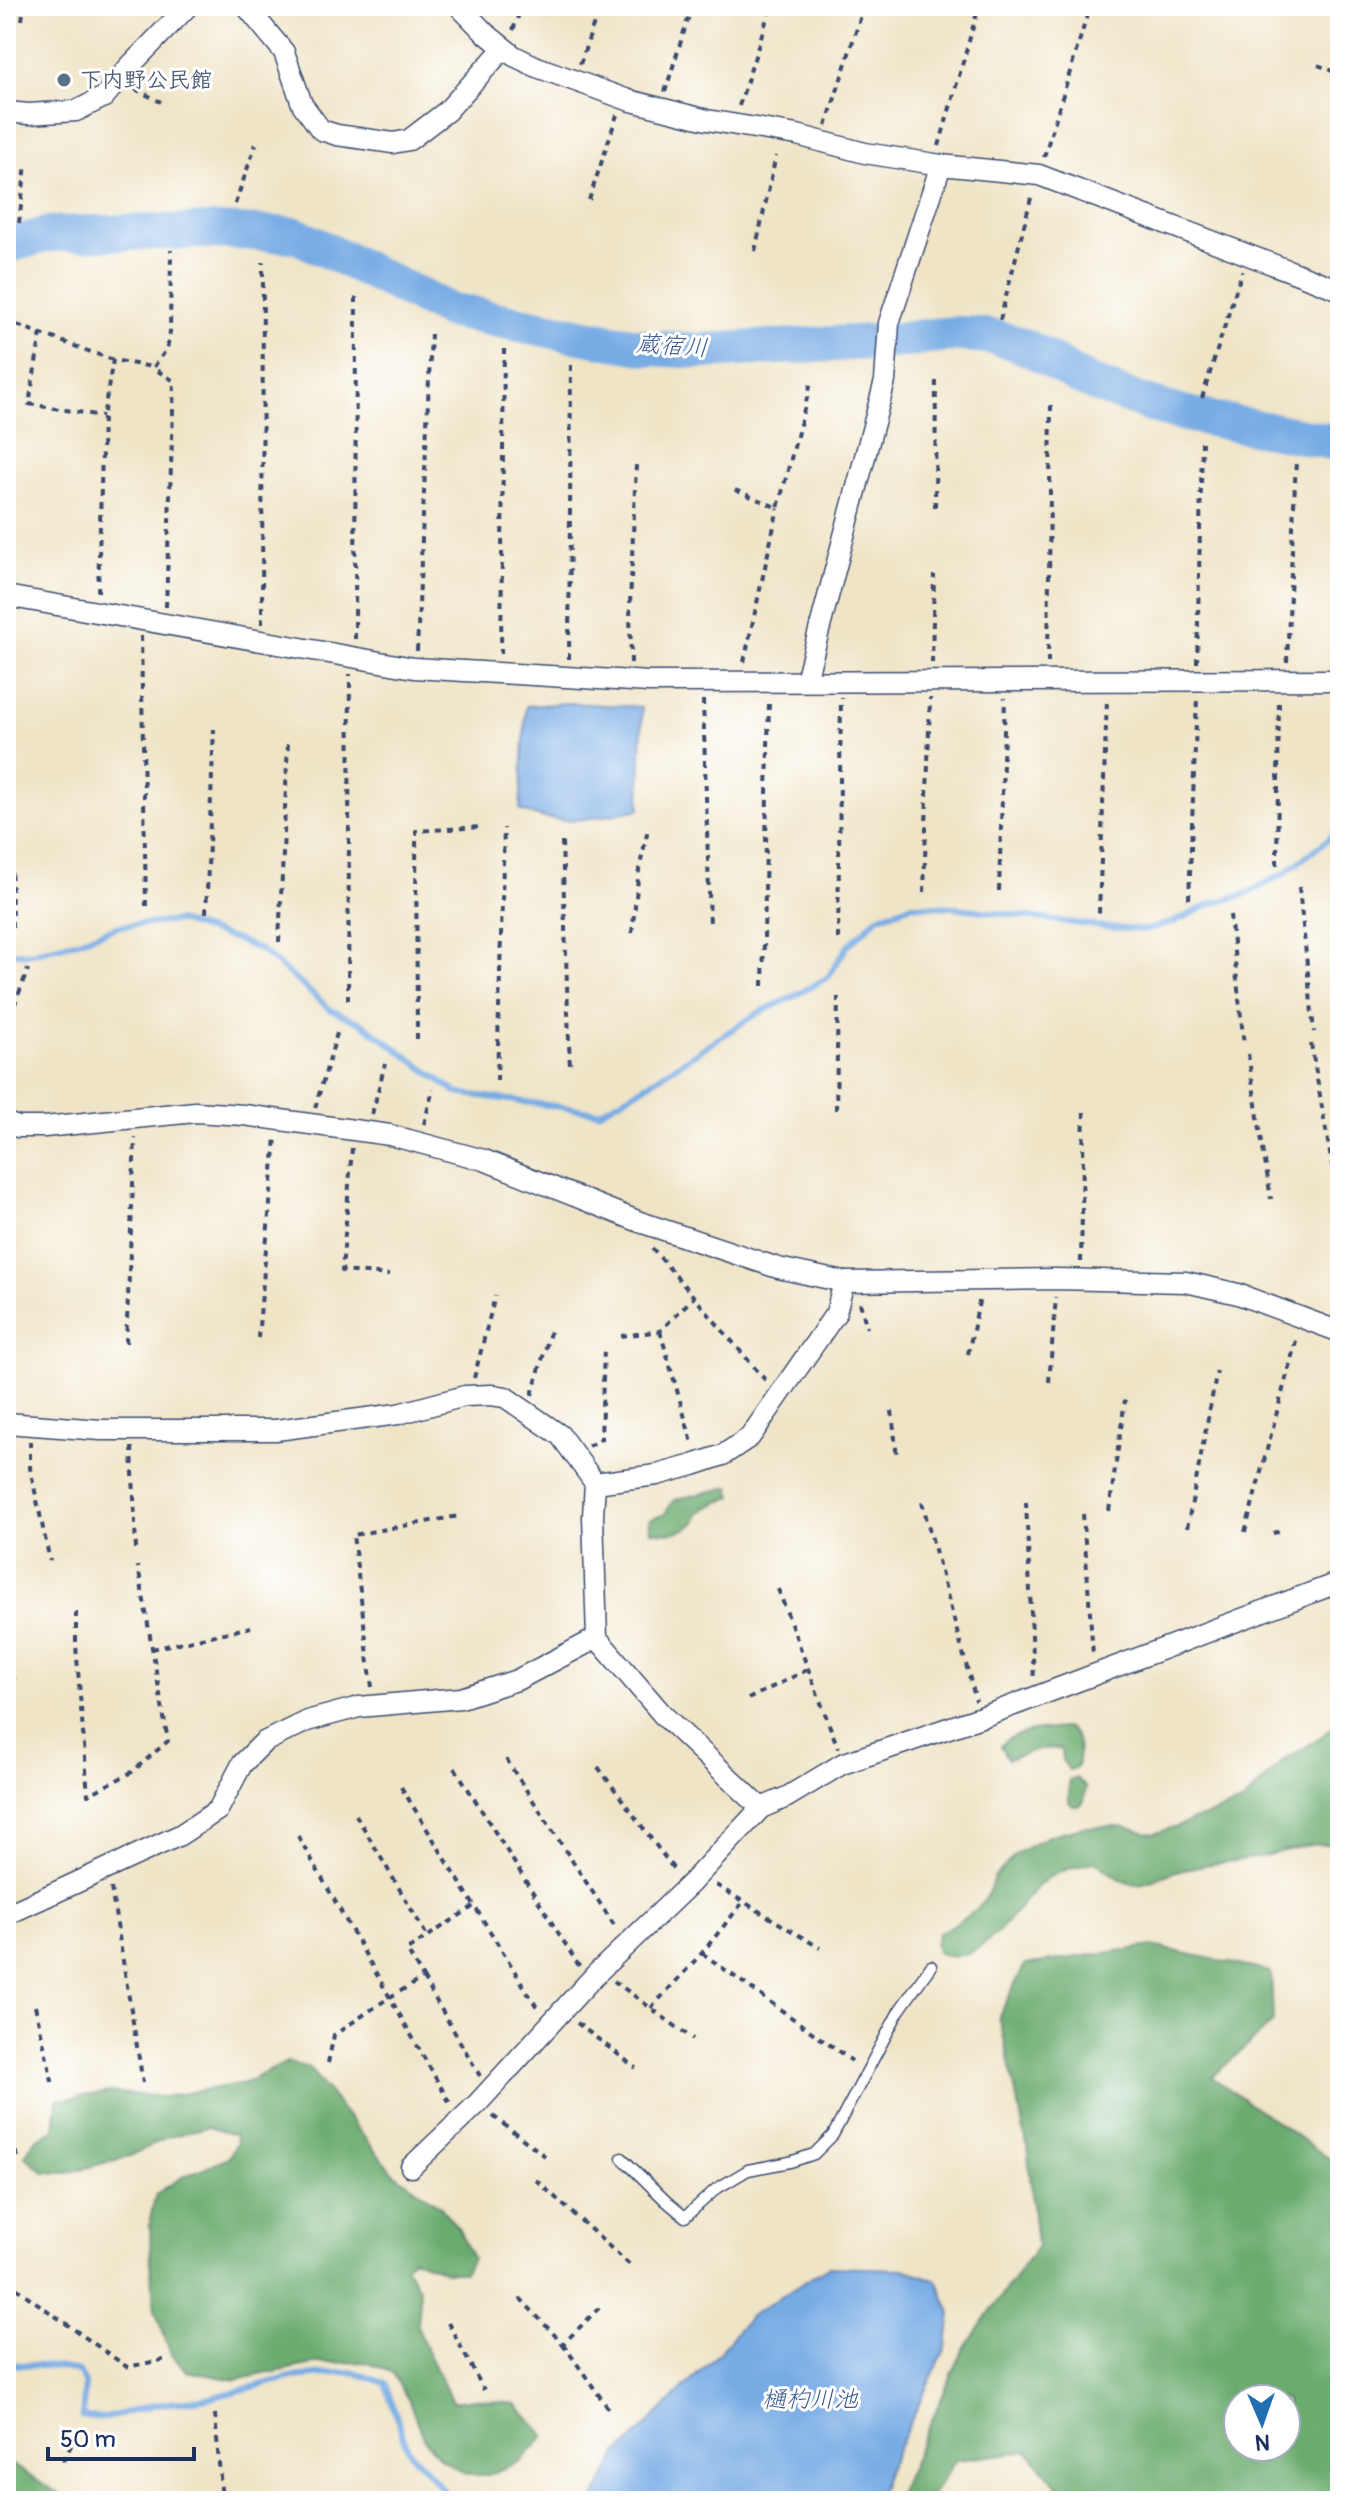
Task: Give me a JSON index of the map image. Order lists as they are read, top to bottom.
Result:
{
  "water": ["蔵宿川", "樋杓川池"],
  "places": ["下内野公民館"],
  "scale_bar": "50 m",
  "north": "bottom"
}
